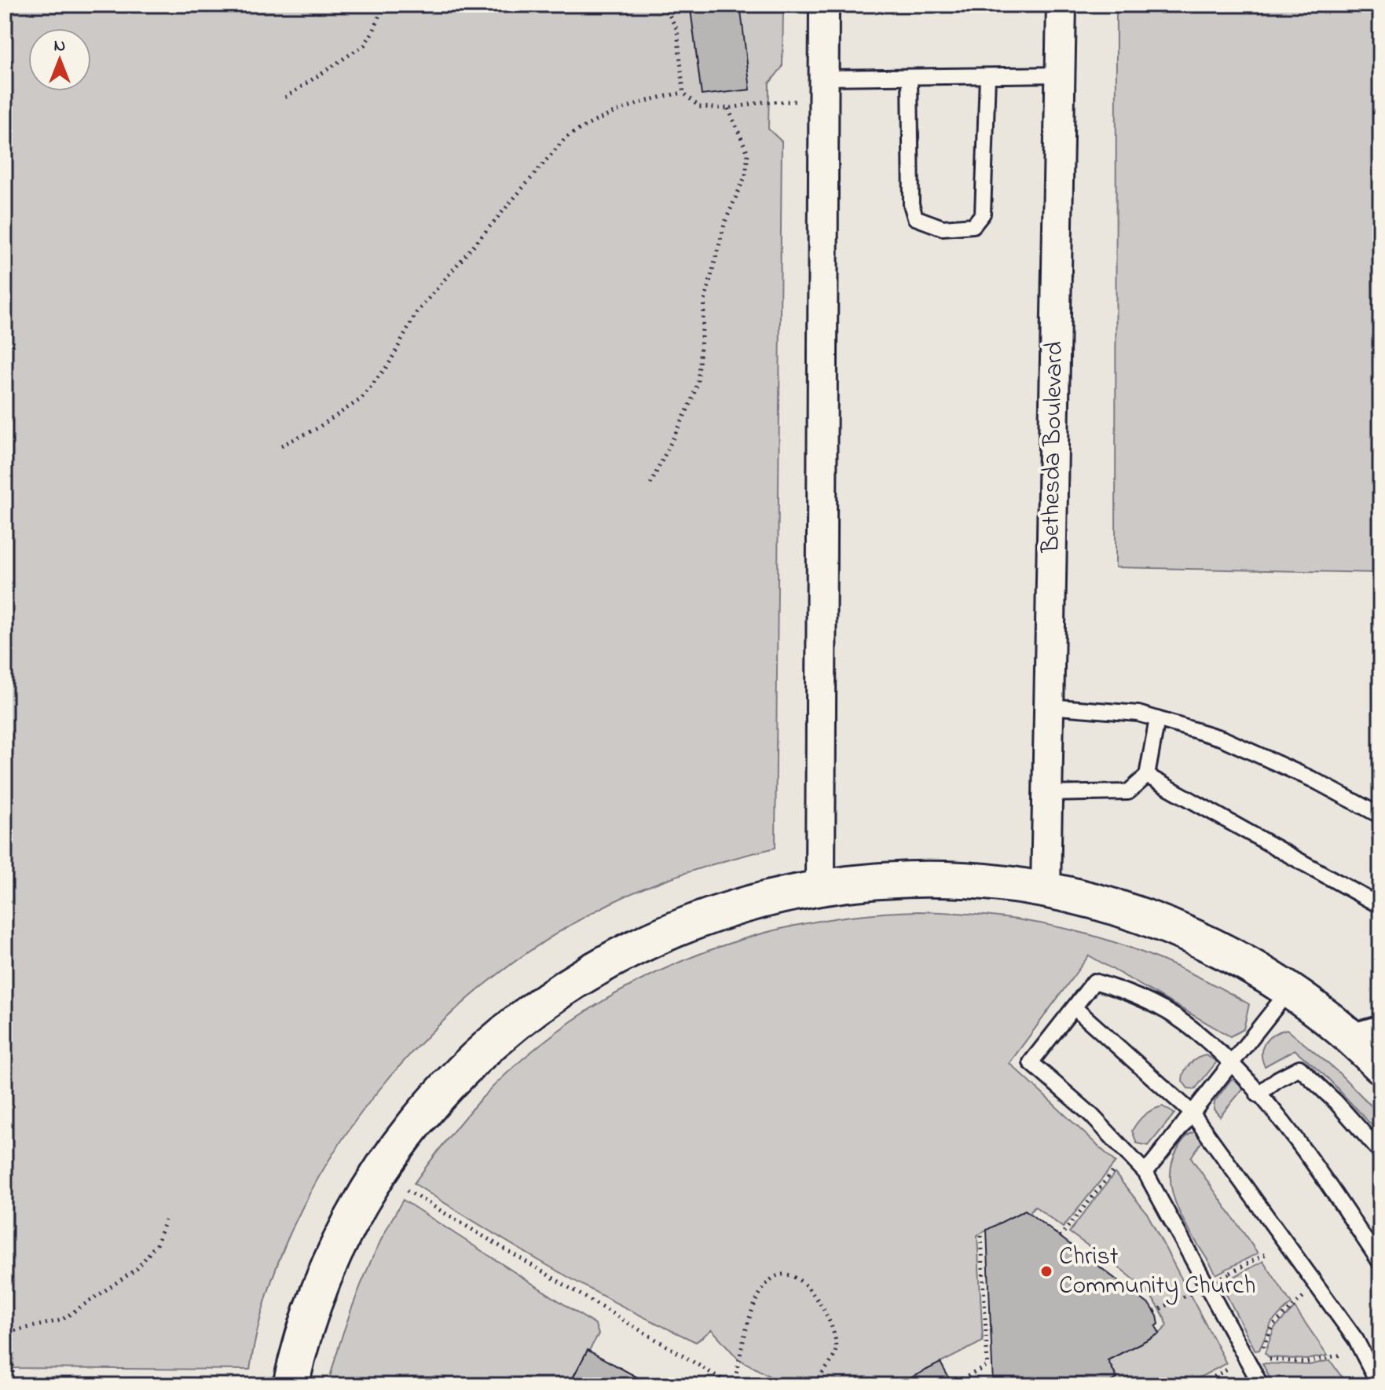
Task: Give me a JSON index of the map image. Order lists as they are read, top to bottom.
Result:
{
  "streets": {
    "street": ["Bethesda Boulevard"]
  },
  "places": ["Christ Community Church"],
  "north": "top"
}
